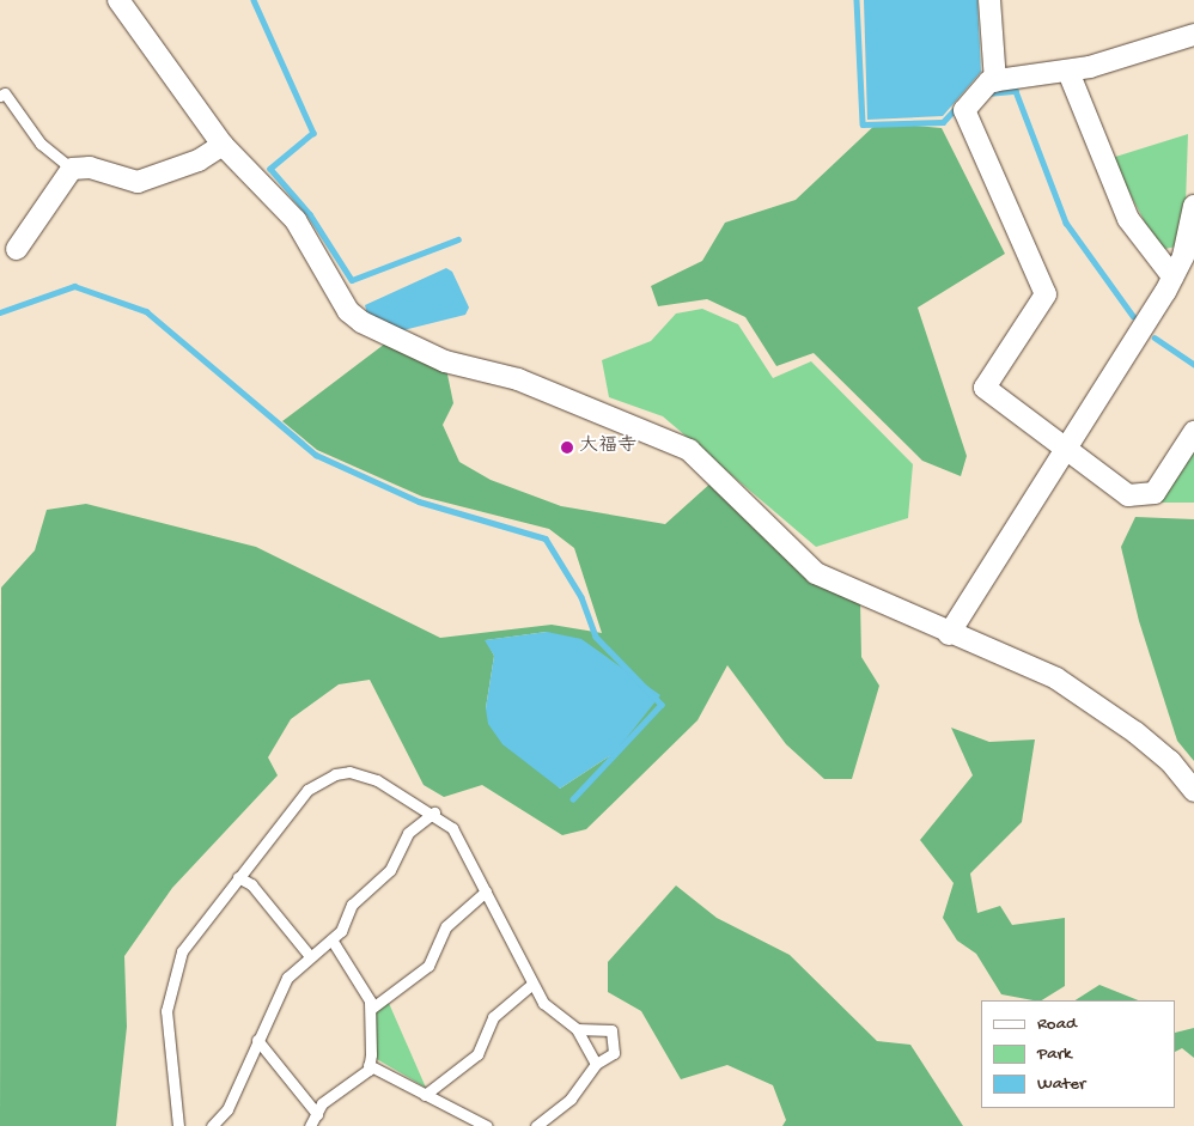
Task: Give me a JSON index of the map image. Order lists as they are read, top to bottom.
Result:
{
  "places": ["大福寺"],
  "legend": ["Road", "Park", "Water"]
}
